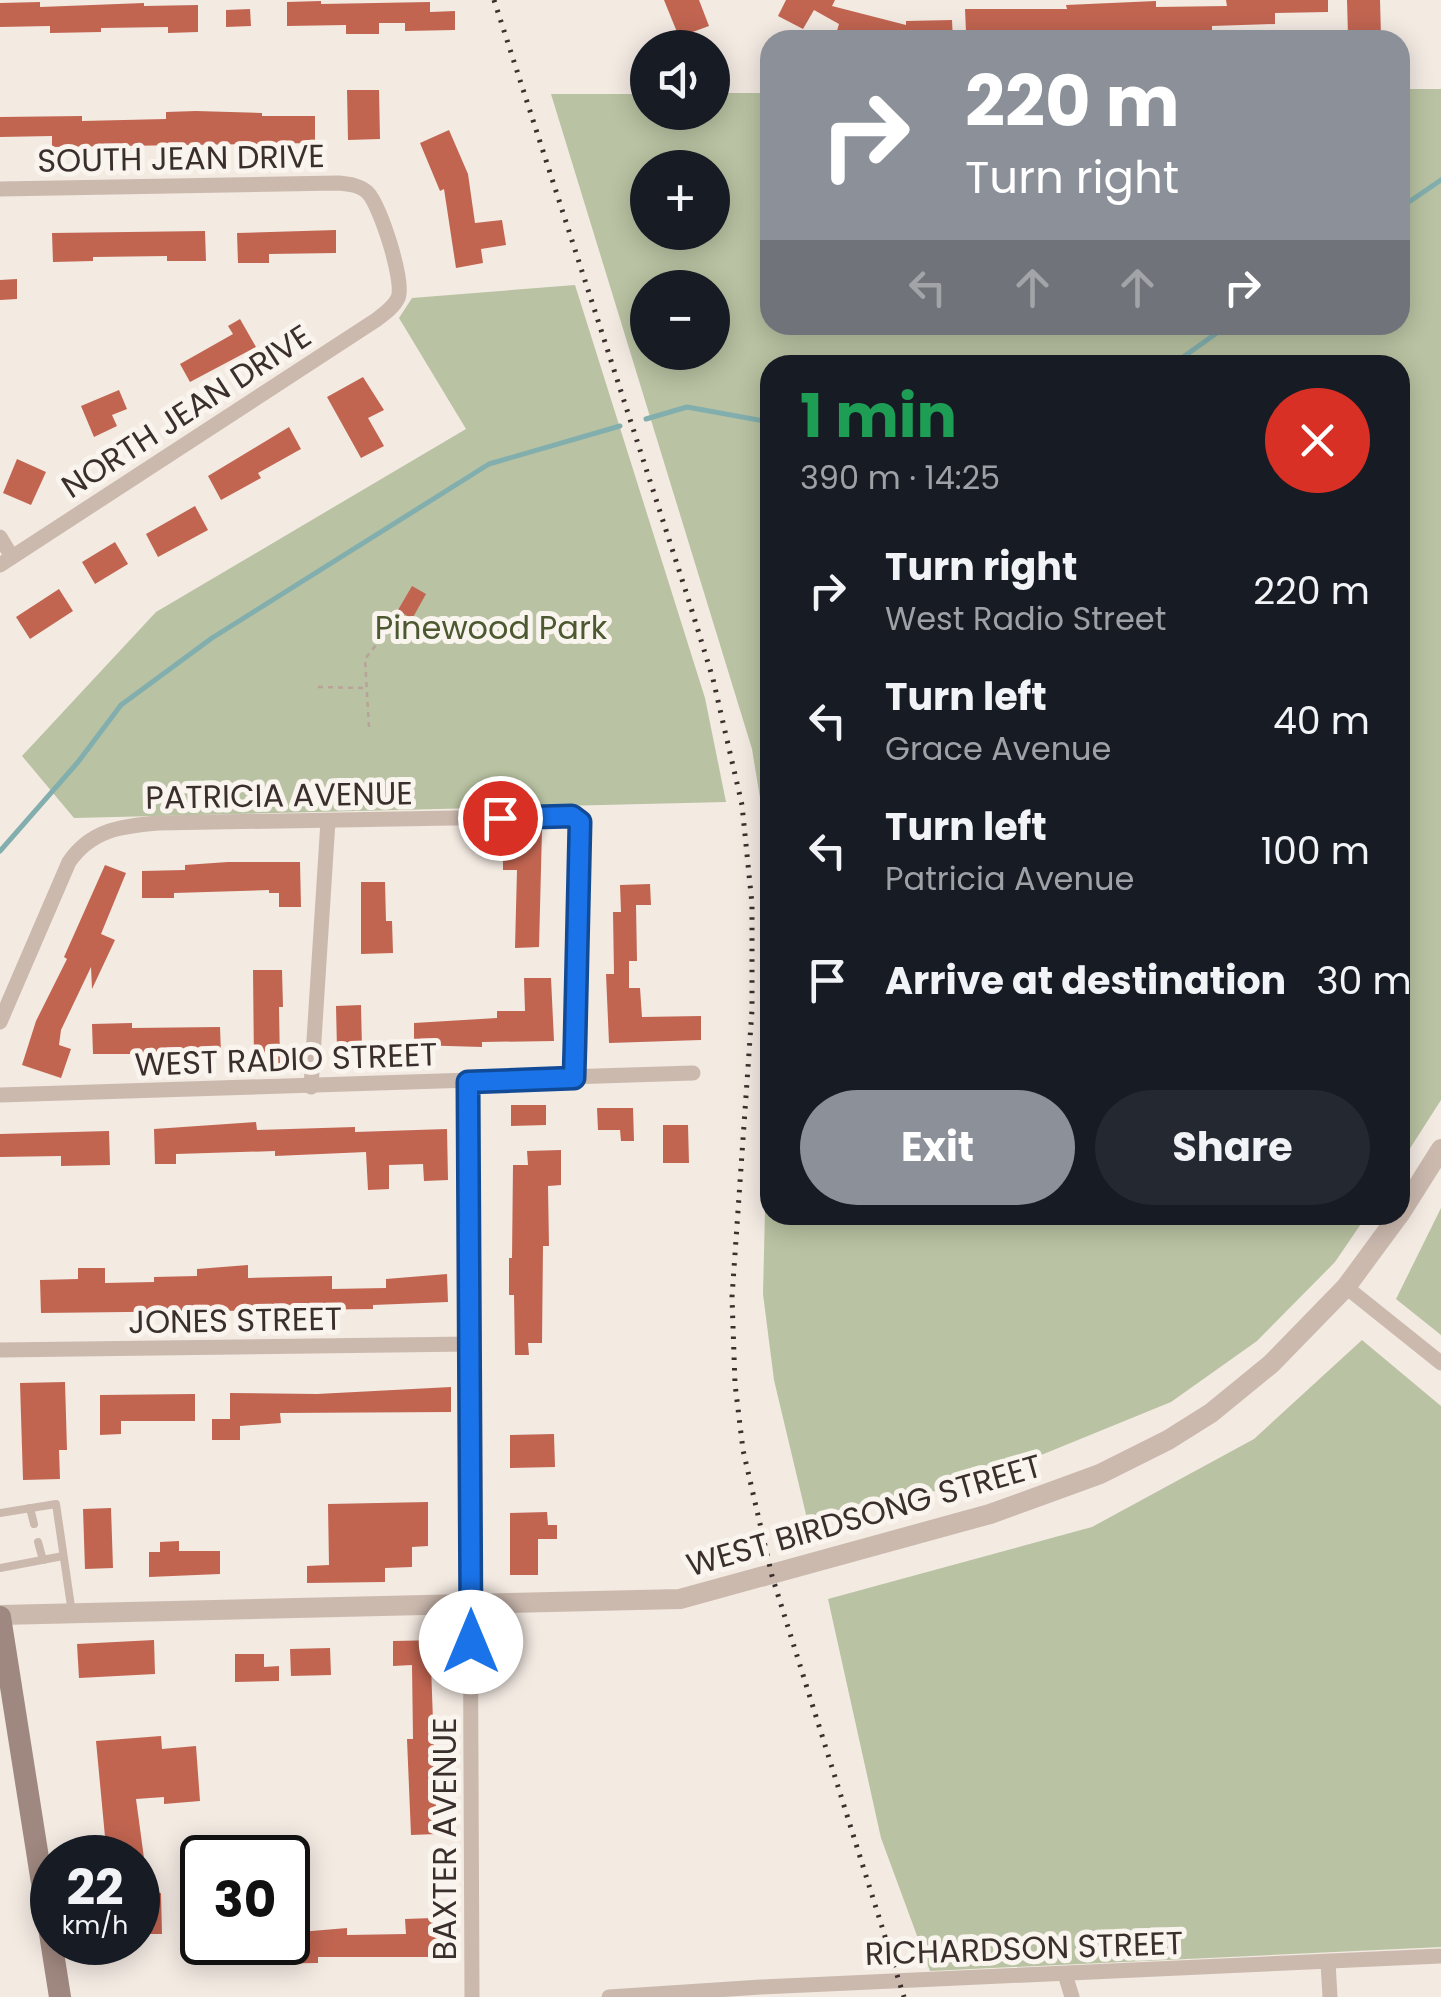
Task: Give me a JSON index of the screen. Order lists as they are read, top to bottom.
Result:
{
  "streets": {
    "street": [
      "SOUTH JEAN DRIVE",
      "NORTH JEAN DRIVE",
      "PATRICIA AVENUE",
      "WEST RADIO STREET",
      "JONES STREET",
      "WEST BIRDSONG STREET",
      "BAXTER AVENUE",
      "RICHARDSON STREET"
    ]
  },
  "crossings": [
    ["SOUTH JEAN DRIVE", "NORTH JEAN DRIVE"],
    ["PATRICIA AVENUE", "WEST RADIO STREET"],
    ["WEST RADIO STREET", "BAXTER AVENUE"],
    ["JONES STREET", "BAXTER AVENUE"],
    ["WEST BIRDSONG STREET", "BAXTER AVENUE"]
  ],
  "parks": ["Pinewood Park"],
  "page": {
    "map_buttons": ["+", "−"],
    "turn": ["220 m", "Turn right"],
    "heading": ["1 min", "390 m · 14:25"],
    "list": [
      {
        "name": "Turn right",
        "note": "West Radio Street",
        "value": "220 m"
      },
      {
        "name": "Turn left",
        "note": "Grace Avenue",
        "value": "40 m"
      },
      {
        "name": "Turn left",
        "note": "Patricia Avenue",
        "value": "100 m"
      },
      {
        "name": "Arrive at destination",
        "value": "30 m"
      }
    ],
    "buttons": ["Exit", "Share"],
    "speed": "22 km/h",
    "limit": "30"
  }
}
